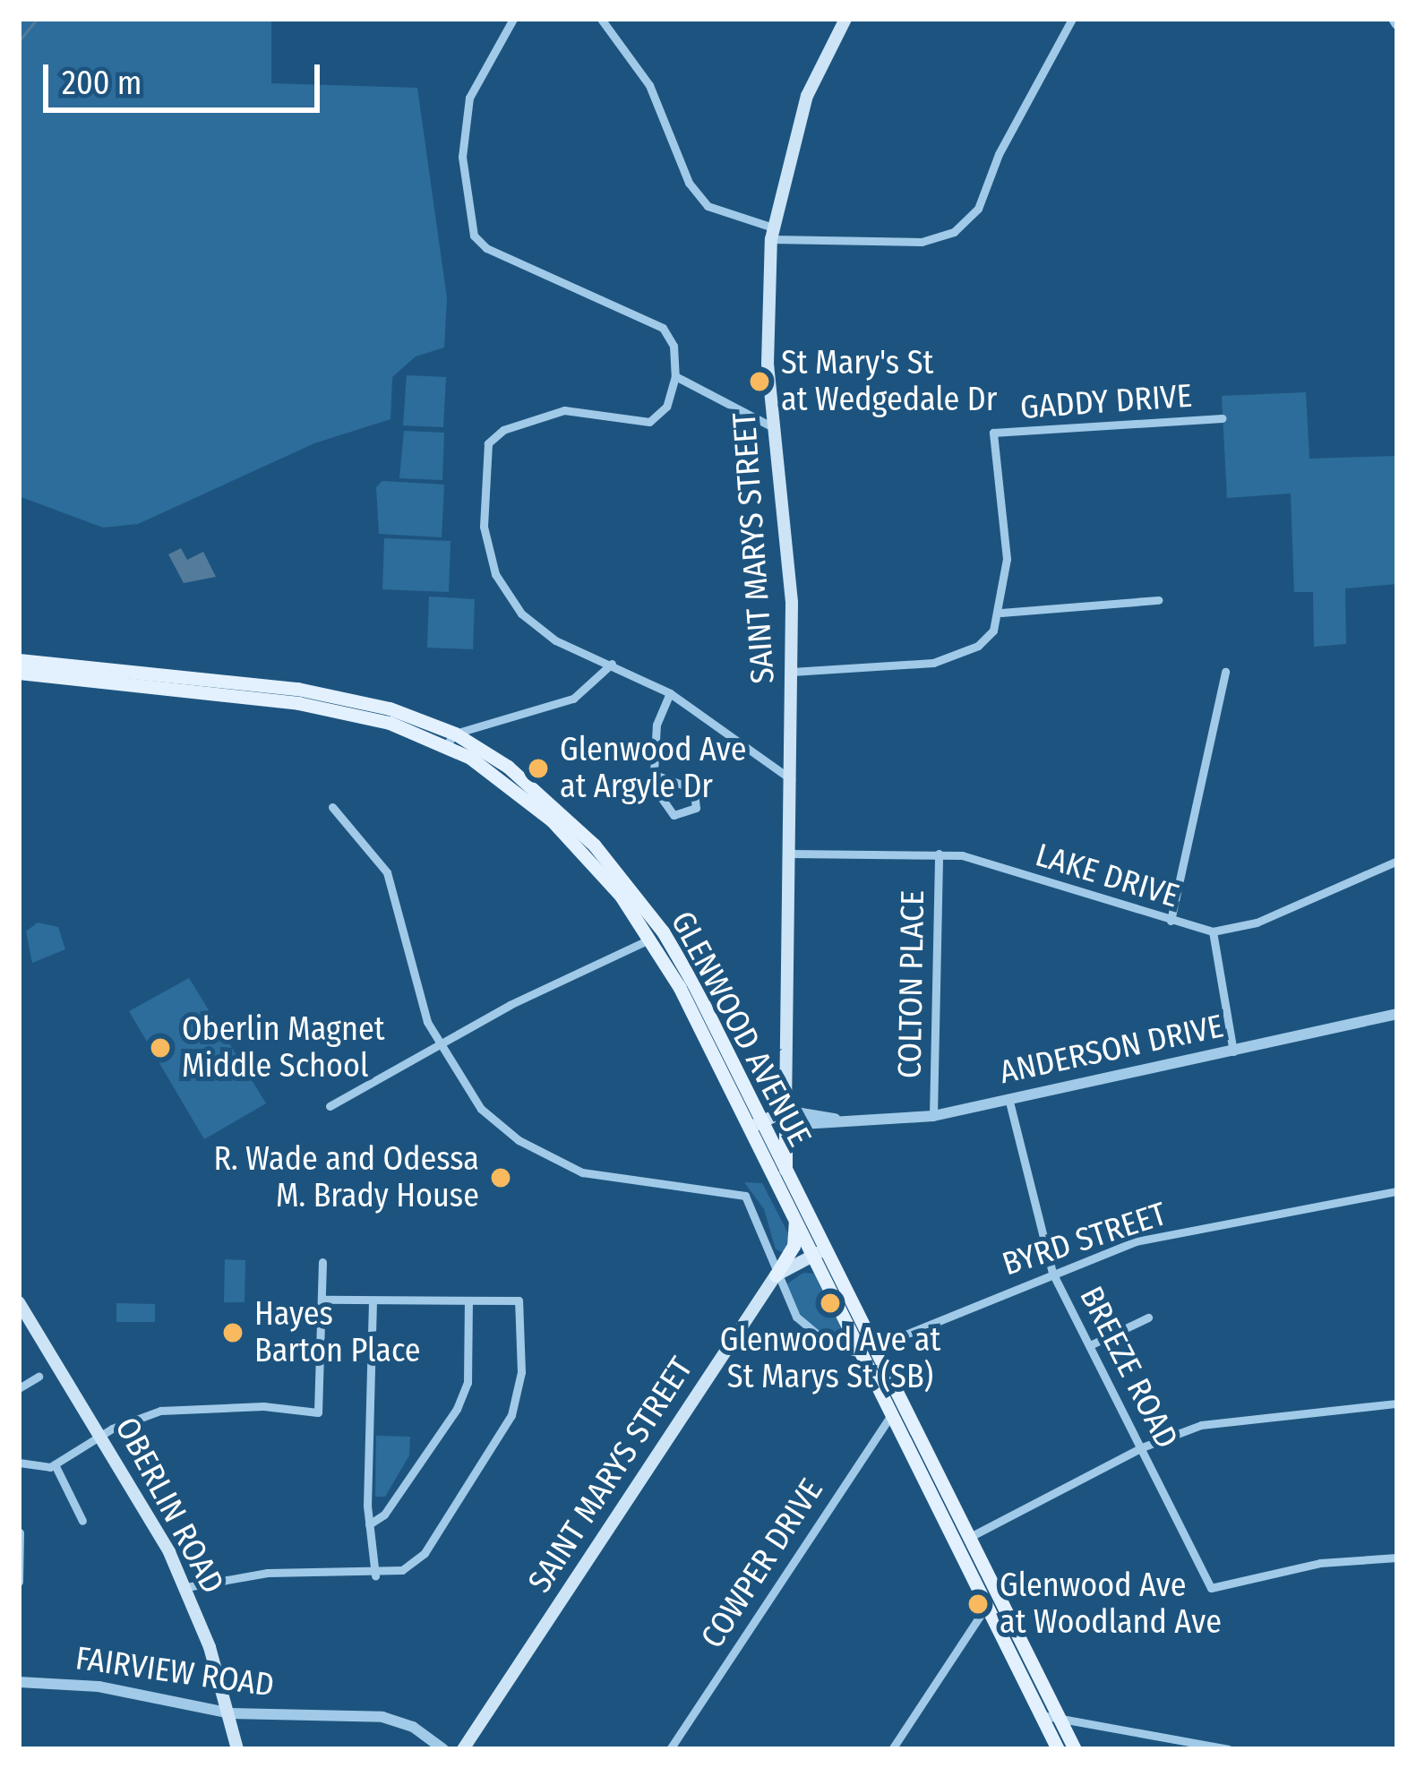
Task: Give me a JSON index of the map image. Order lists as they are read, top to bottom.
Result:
{
  "streets": {
    "main road": ["SAINT MARYS STREET", "GLENWOOD AVENUE", "OBERLIN ROAD"],
    "street": [
      "GADDY DRIVE",
      "LAKE DRIVE",
      "COLTON PLACE",
      "ANDERSON DRIVE",
      "BYRD STREET",
      "BREEZE ROAD",
      "COWPER DRIVE",
      "FAIRVIEW ROAD"
    ]
  },
  "crossings": [
    ["SAINT MARYS STREET", "LAKE DRIVE"],
    ["SAINT MARYS STREET", "GLENWOOD AVENUE"],
    ["SAINT MARYS STREET", "ANDERSON DRIVE"],
    ["LAKE DRIVE", "COLTON PLACE"],
    ["COLTON PLACE", "ANDERSON DRIVE"],
    ["GLENWOOD AVENUE", "BYRD STREET"],
    ["GLENWOOD AVENUE", "COWPER DRIVE"],
    ["ANDERSON DRIVE", "BREEZE ROAD"],
    ["BYRD STREET", "BREEZE ROAD"],
    ["OBERLIN ROAD", "FAIRVIEW ROAD"]
  ],
  "places": [
    "St Mary's St at Wedgedale Dr",
    "Glenwood Ave at Argyle Dr",
    "Oberlin Magnet Middle School",
    "R. Wade and Odessa M. Brady House",
    "Glenwood Ave at St Marys St (SB)",
    "Hayes Barton Place",
    "Glenwood Ave at Woodland Ave"
  ],
  "scale_bar": "200 m"
}
